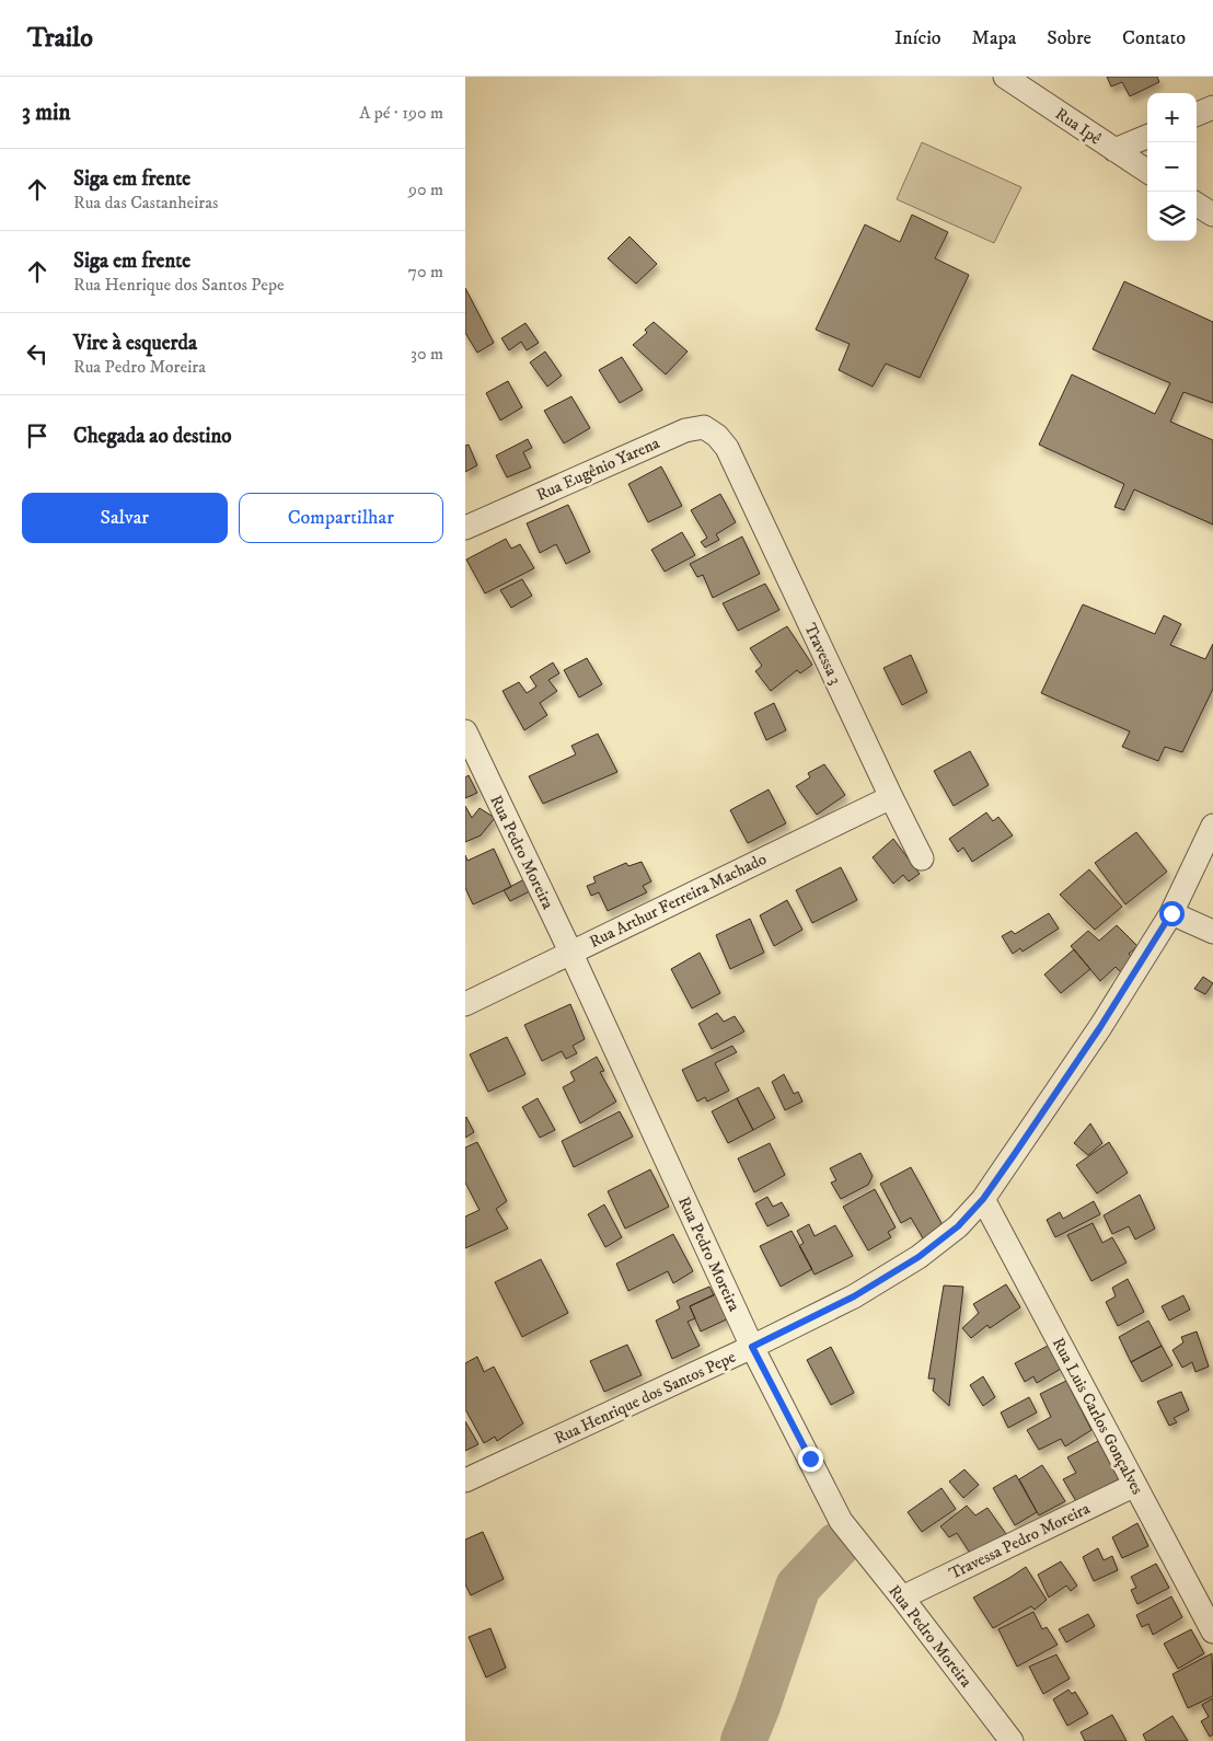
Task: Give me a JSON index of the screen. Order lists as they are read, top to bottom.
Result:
{
  "streets": {
    "street": [
      "Rua Ipê",
      "Rua Eugênio Yarena",
      "Travessa 3",
      "Rua Pedro Moreira",
      "Rua Arthur Ferreira Machado",
      "Rua Henrique dos Santos Pepe",
      "Rua Luis Carlos Gonçalves",
      "Travessa Pedro Moreira"
    ]
  },
  "crossings": [
    ["Rua Eugênio Yarena", "Travessa 3"],
    ["Travessa 3", "Rua Arthur Ferreira Machado"],
    ["Rua Pedro Moreira", "Rua Arthur Ferreira Machado"],
    ["Rua Pedro Moreira", "Rua Henrique dos Santos Pepe"],
    ["Rua Pedro Moreira", "Travessa Pedro Moreira"],
    ["Rua Henrique dos Santos Pepe", "Rua Luis Carlos Gonçalves"],
    ["Rua Luis Carlos Gonçalves", "Travessa Pedro Moreira"]
  ],
  "page": {
    "header": "Trailo",
    "nav": [
      "Início",
      "Mapa",
      "Sobre",
      "Contato"
    ],
    "heading": ["3 min", "A pé · 190 m"],
    "map_buttons": ["+", "−"],
    "list": [
      ["Siga em frente", "Rua das Castanheiras", "90 m"],
      ["Siga em frente", "Rua Henrique dos Santos Pepe", "70 m"],
      ["Vire à esquerda", "Rua Pedro Moreira", "30 m"],
      "Chegada ao destino"
    ],
    "buttons": ["Salvar", "Compartilhar"]
  }
}
